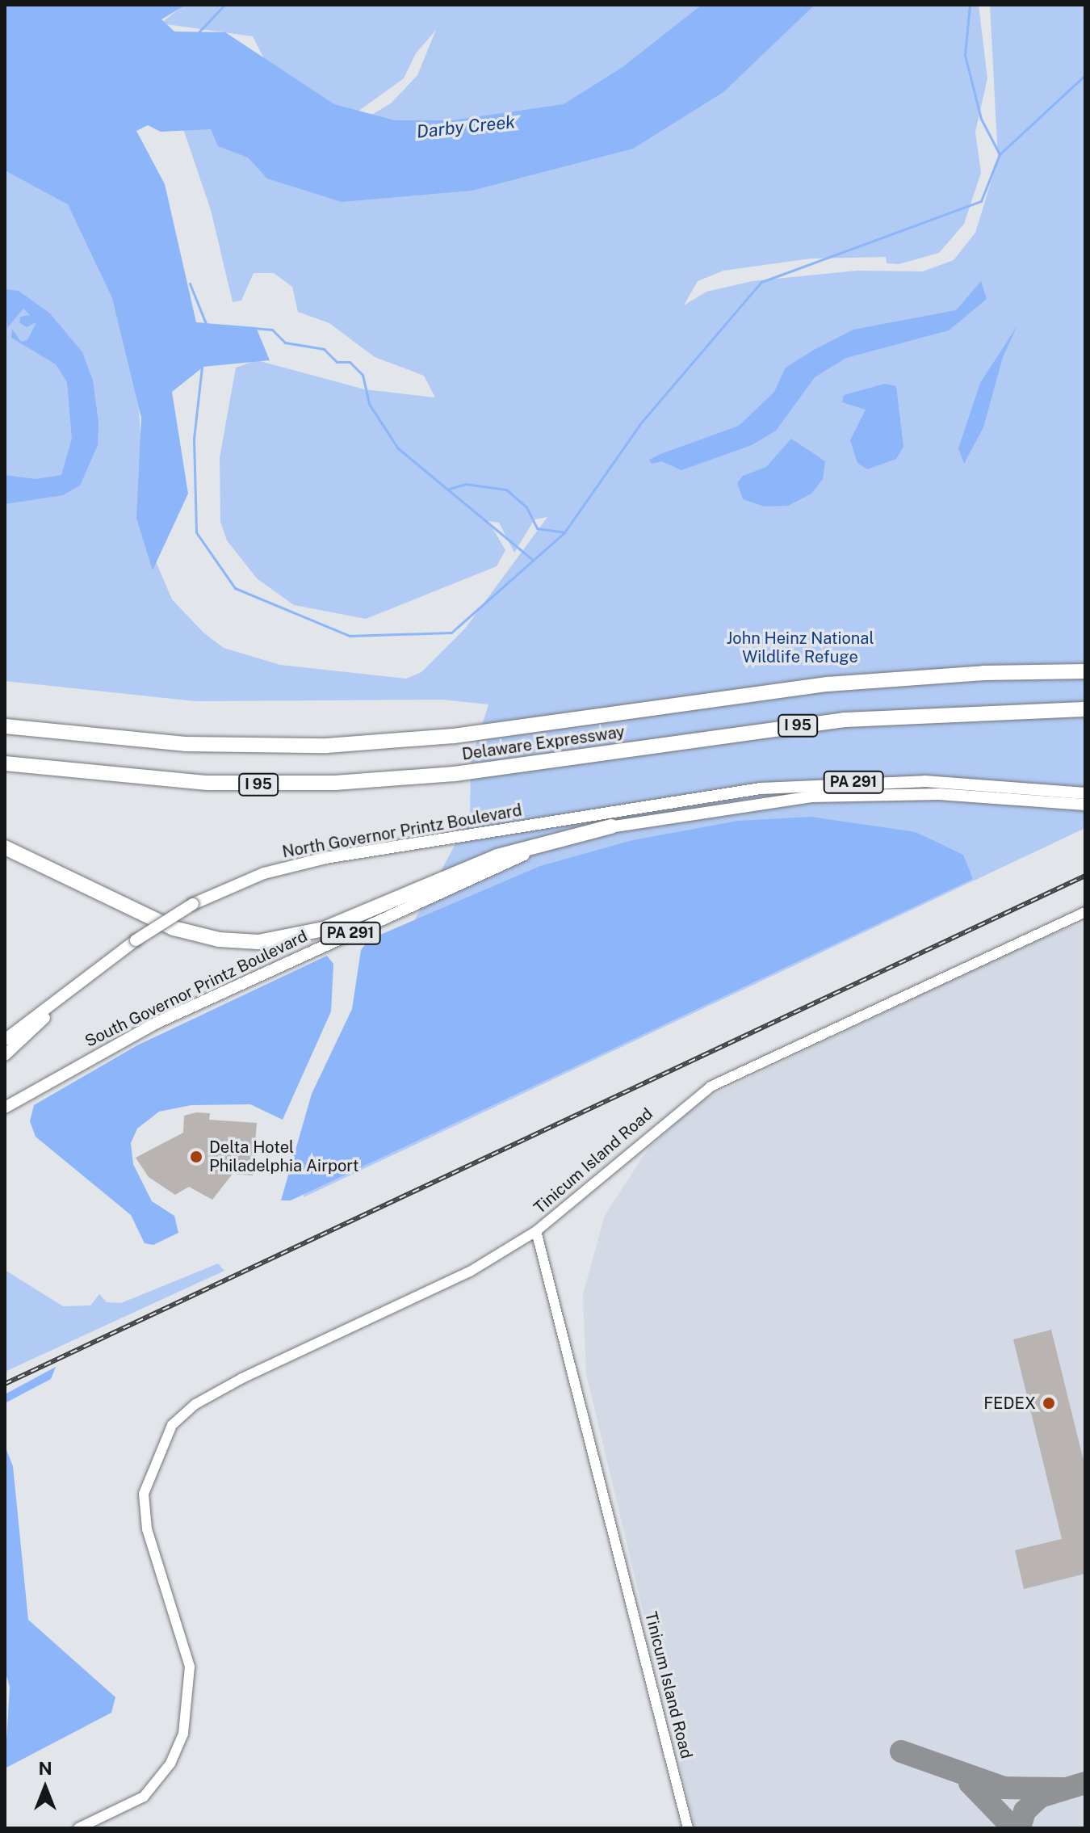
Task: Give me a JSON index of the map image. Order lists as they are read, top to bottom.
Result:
{
  "streets": {
    "highway": ["I 95", "Delaware Expressway"],
    "main road": ["PA 291", "North Governor Printz Boulevard", "South Governor Printz Boulevard"],
    "street": ["Tinicum Island Road"]
  },
  "water": ["Darby Creek"],
  "parks": ["John Heinz National Wildlife Refuge"],
  "places": ["Delta Hotel Philadelphia Airport", "FEDEX"],
  "north": "top"
}
